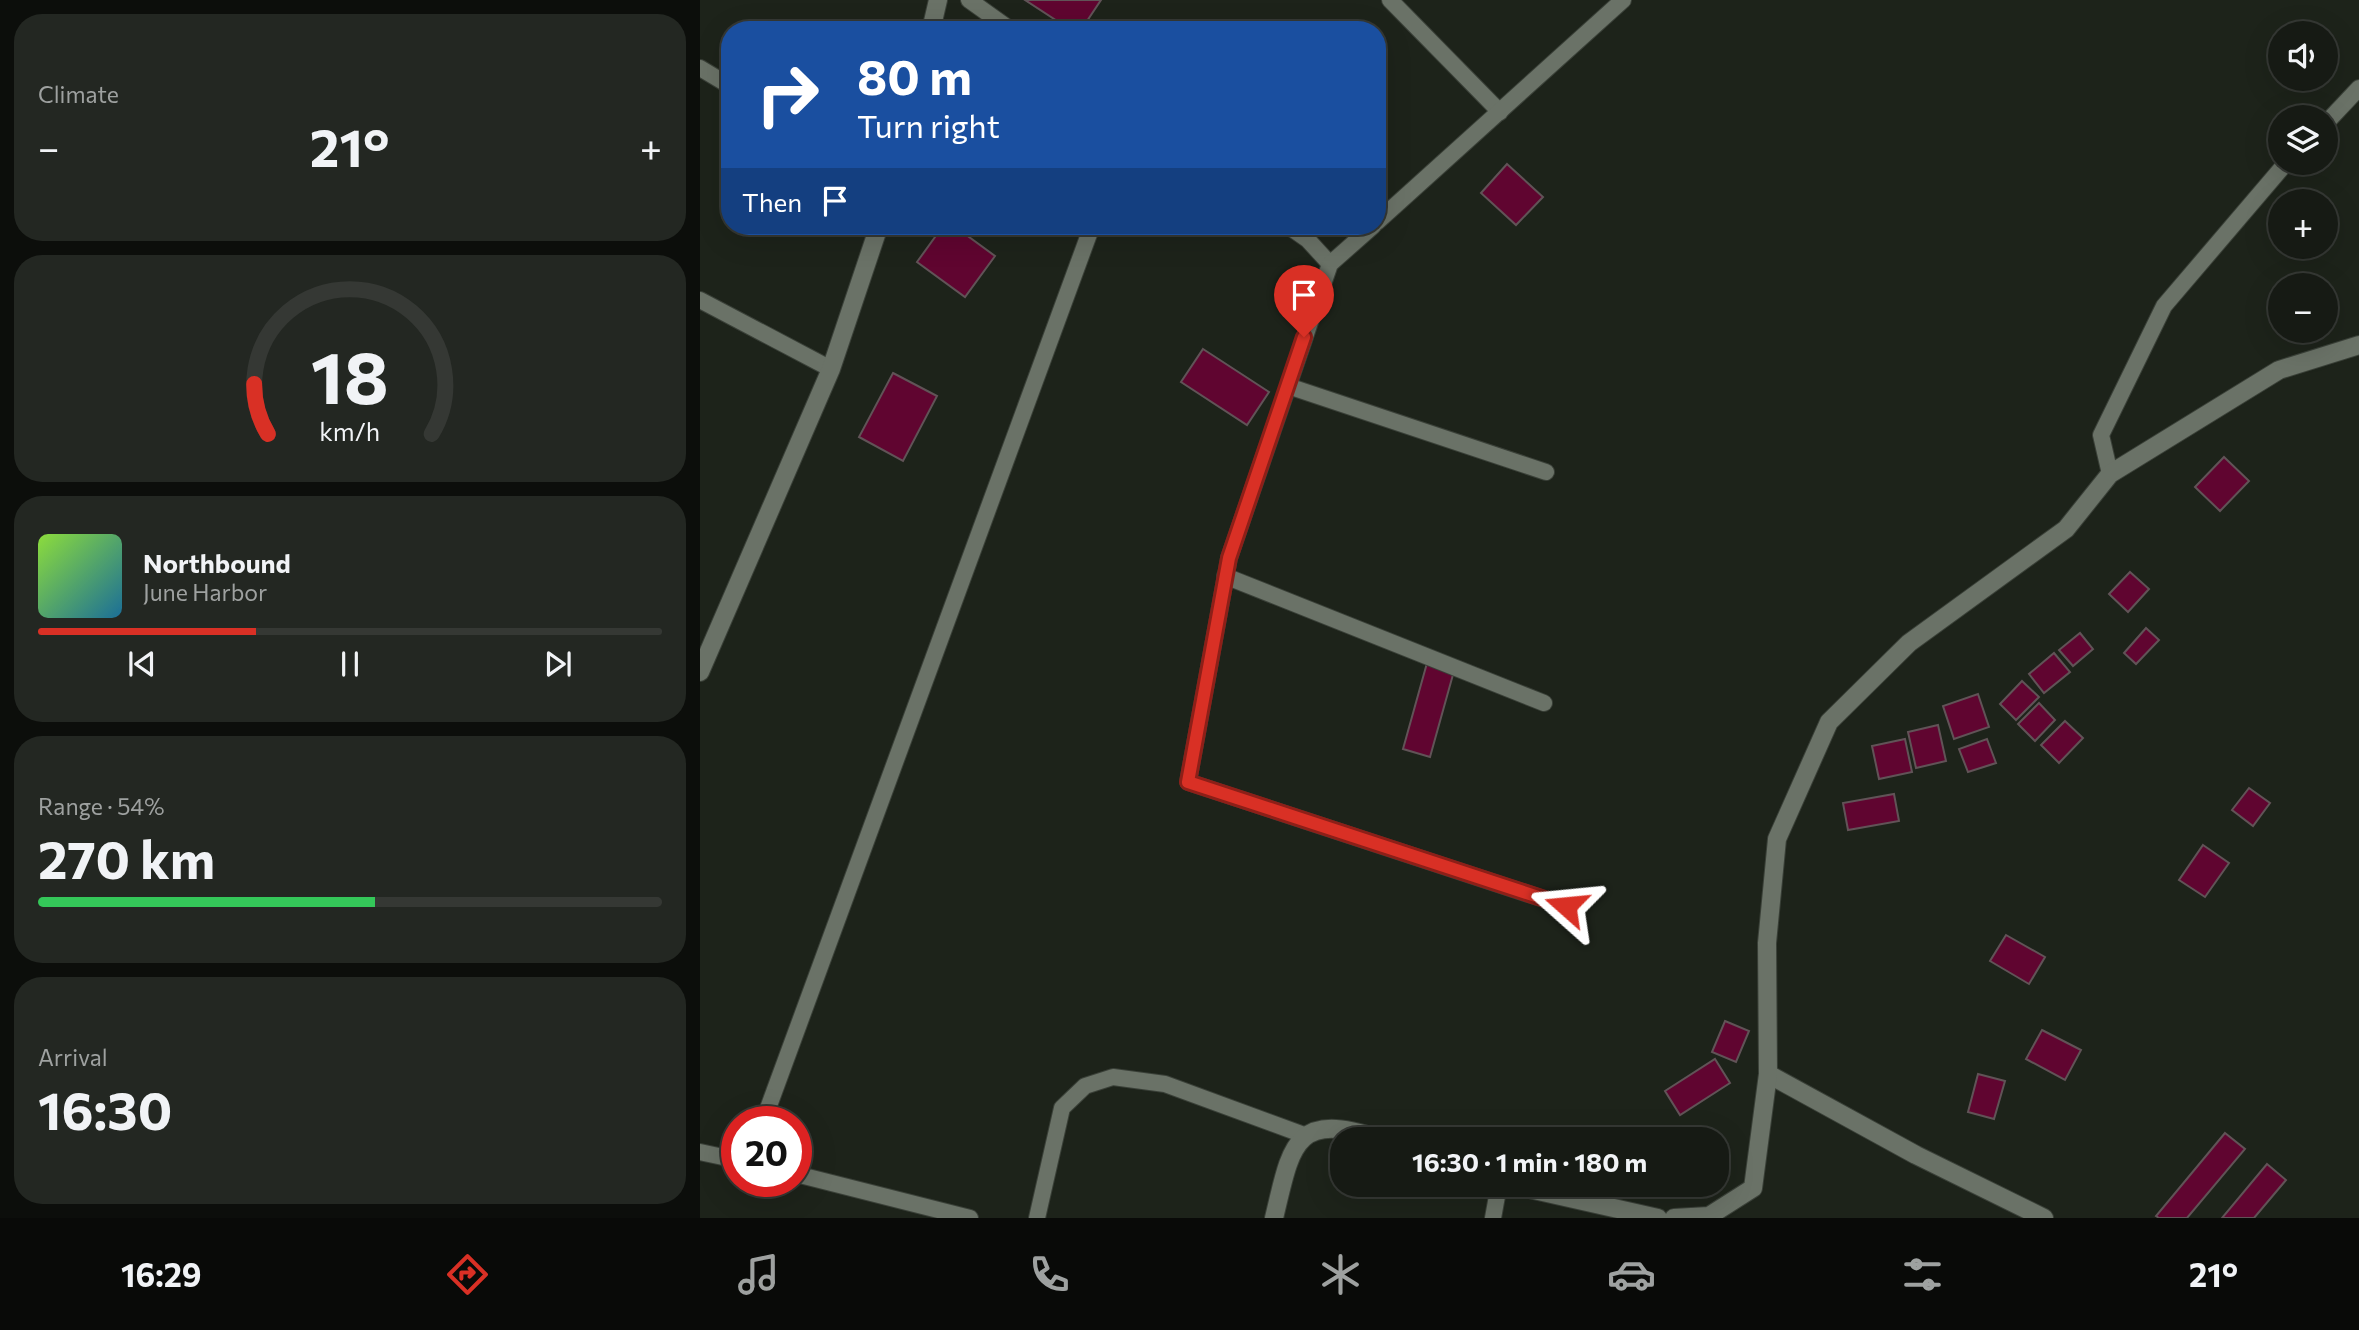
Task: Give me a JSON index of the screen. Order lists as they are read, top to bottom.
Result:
{
  "page": {
    "tile": [
      "Climate",
      ["Range · 54%", "270 km"],
      ["Arrival", "16:30"]
    ],
    "map_buttons": ["+", "−"],
    "turn": ["80 m", "Turn right"],
    "heat": ["−", "21°", "+"],
    "then": "Then",
    "song": ["Northbound", "June Harbor"],
    "limit": "20",
    "trip": "16:30 · 1 min · 180 m",
    "tabs": ["16:29", "21°"],
    "gauge": ["18", "km/h"]
  }
}
